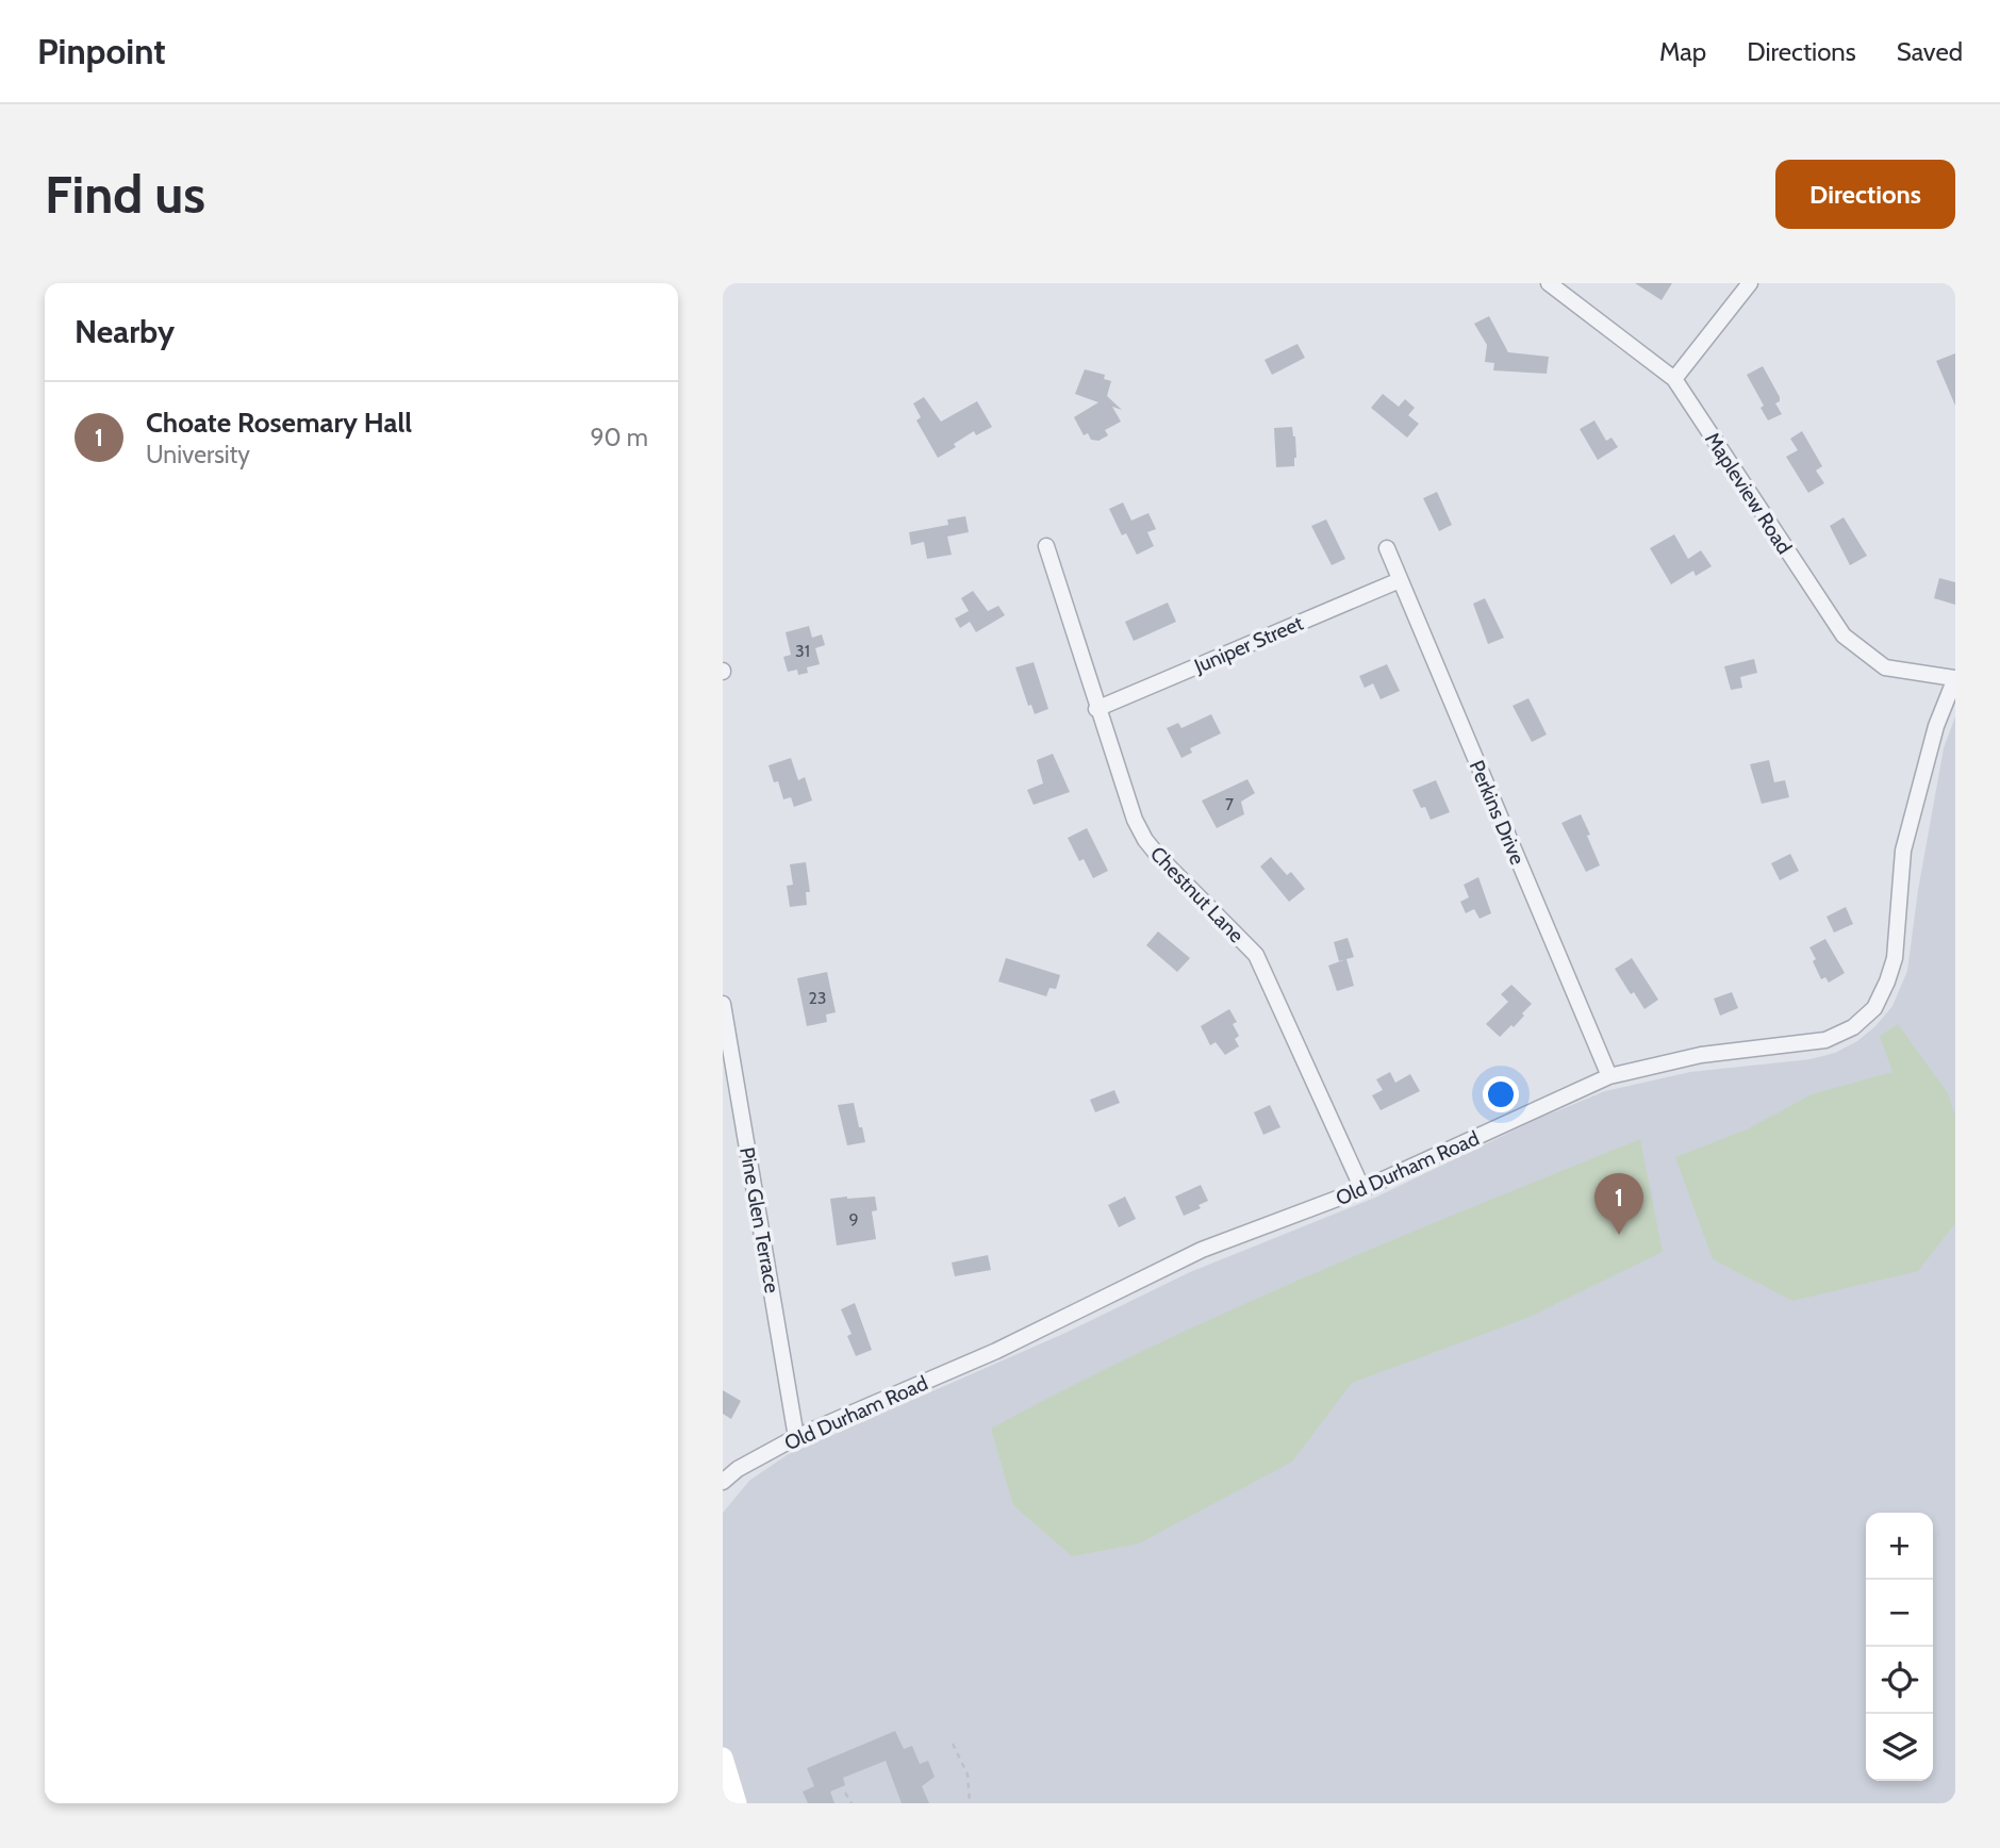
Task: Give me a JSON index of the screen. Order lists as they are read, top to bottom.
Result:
{
  "streets": {
    "street": [
      "Mapleview Road",
      "Juniper Street",
      "Perkins Drive",
      "Chestnut Lane",
      "Old Durham Road",
      "Pine Glen Terrace"
    ]
  },
  "crossings": [
    ["Mapleview Road", "Old Durham Road"],
    ["Juniper Street", "Perkins Drive"],
    ["Juniper Street", "Chestnut Lane"],
    ["Perkins Drive", "Old Durham Road"],
    ["Chestnut Lane", "Old Durham Road"],
    ["Old Durham Road", "Pine Glen Terrace"]
  ],
  "house_numbers": [
    "31",
    "7",
    "23",
    "9"
  ],
  "page": {
    "header": "Pinpoint",
    "nav": ["Map", "Directions", "Saved"],
    "buttons": "Directions",
    "title": "Find us",
    "heading": "Nearby",
    "list": [
      {
        "mark": "1",
        "name": "Choate Rosemary Hall",
        "note": "University",
        "value": "90 m"
      }
    ],
    "pins": "1",
    "map_buttons": ["+", "−"]
  }
}
